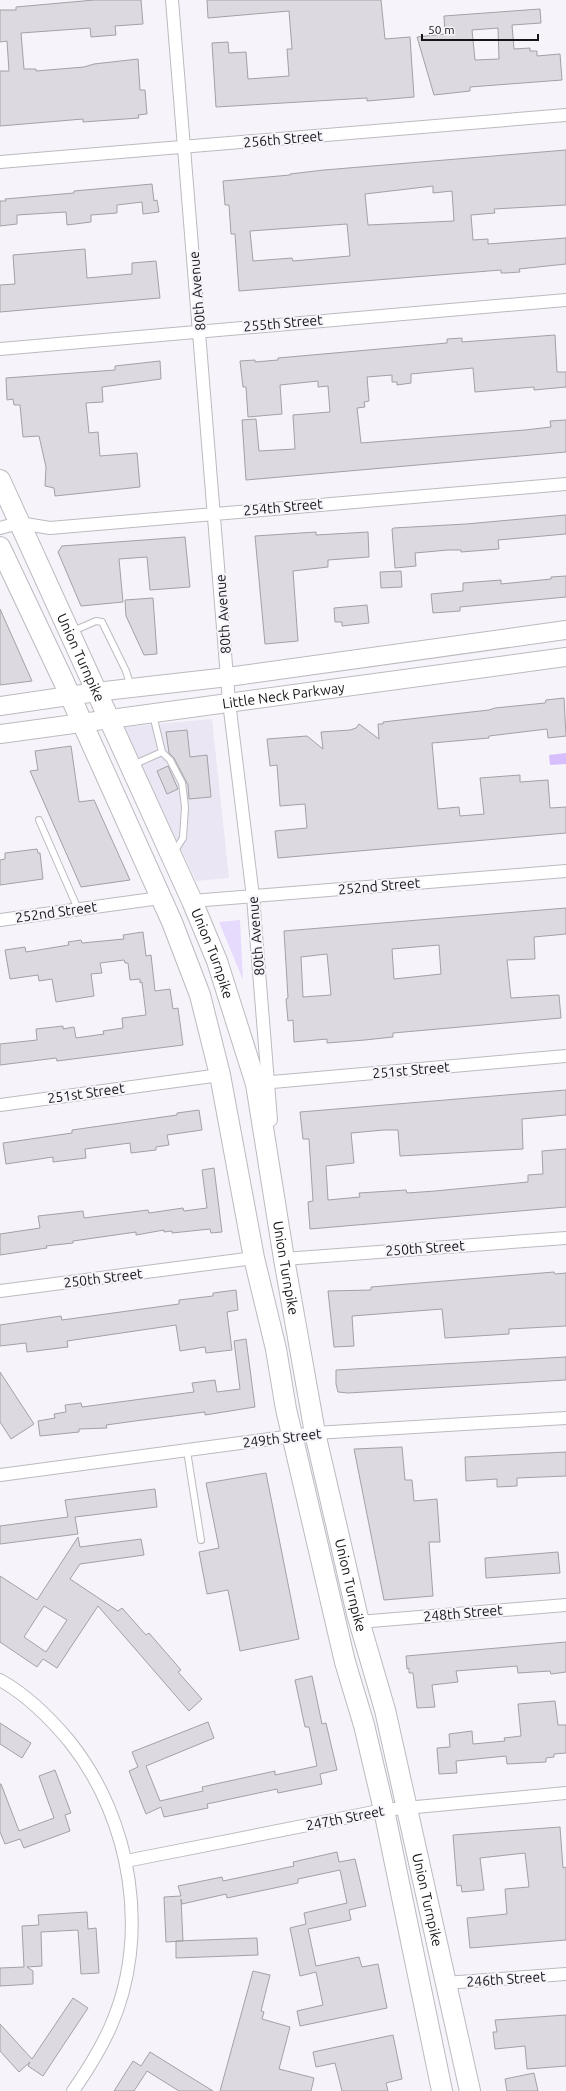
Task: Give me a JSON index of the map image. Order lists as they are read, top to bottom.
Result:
{
  "streets": {
    "main road": ["Union Turnpike", "Little Neck Parkway"],
    "street": [
      "256th Street",
      "80th Avenue",
      "255th Street",
      "254th Street",
      "252nd Street",
      "251st Street",
      "250th Street",
      "249th Street",
      "248th Street",
      "247th Street",
      "246th Street"
    ]
  },
  "crossings": [
    ["256th Street", "80th Avenue"],
    ["80th Avenue", "255th Street"],
    ["80th Avenue", "254th Street"],
    ["80th Avenue", "Union Turnpike"],
    ["80th Avenue", "Little Neck Parkway"],
    ["80th Avenue", "252nd Street"],
    ["80th Avenue", "251st Street"],
    ["254th Street", "Union Turnpike"],
    ["Union Turnpike", "Little Neck Parkway"],
    ["Union Turnpike", "252nd Street"],
    ["Union Turnpike", "251st Street"],
    ["Union Turnpike", "250th Street"],
    ["Union Turnpike", "249th Street"],
    ["Union Turnpike", "248th Street"],
    ["Union Turnpike", "247th Street"],
    ["Union Turnpike", "246th Street"]
  ],
  "scale_bar": "50 m"
}
